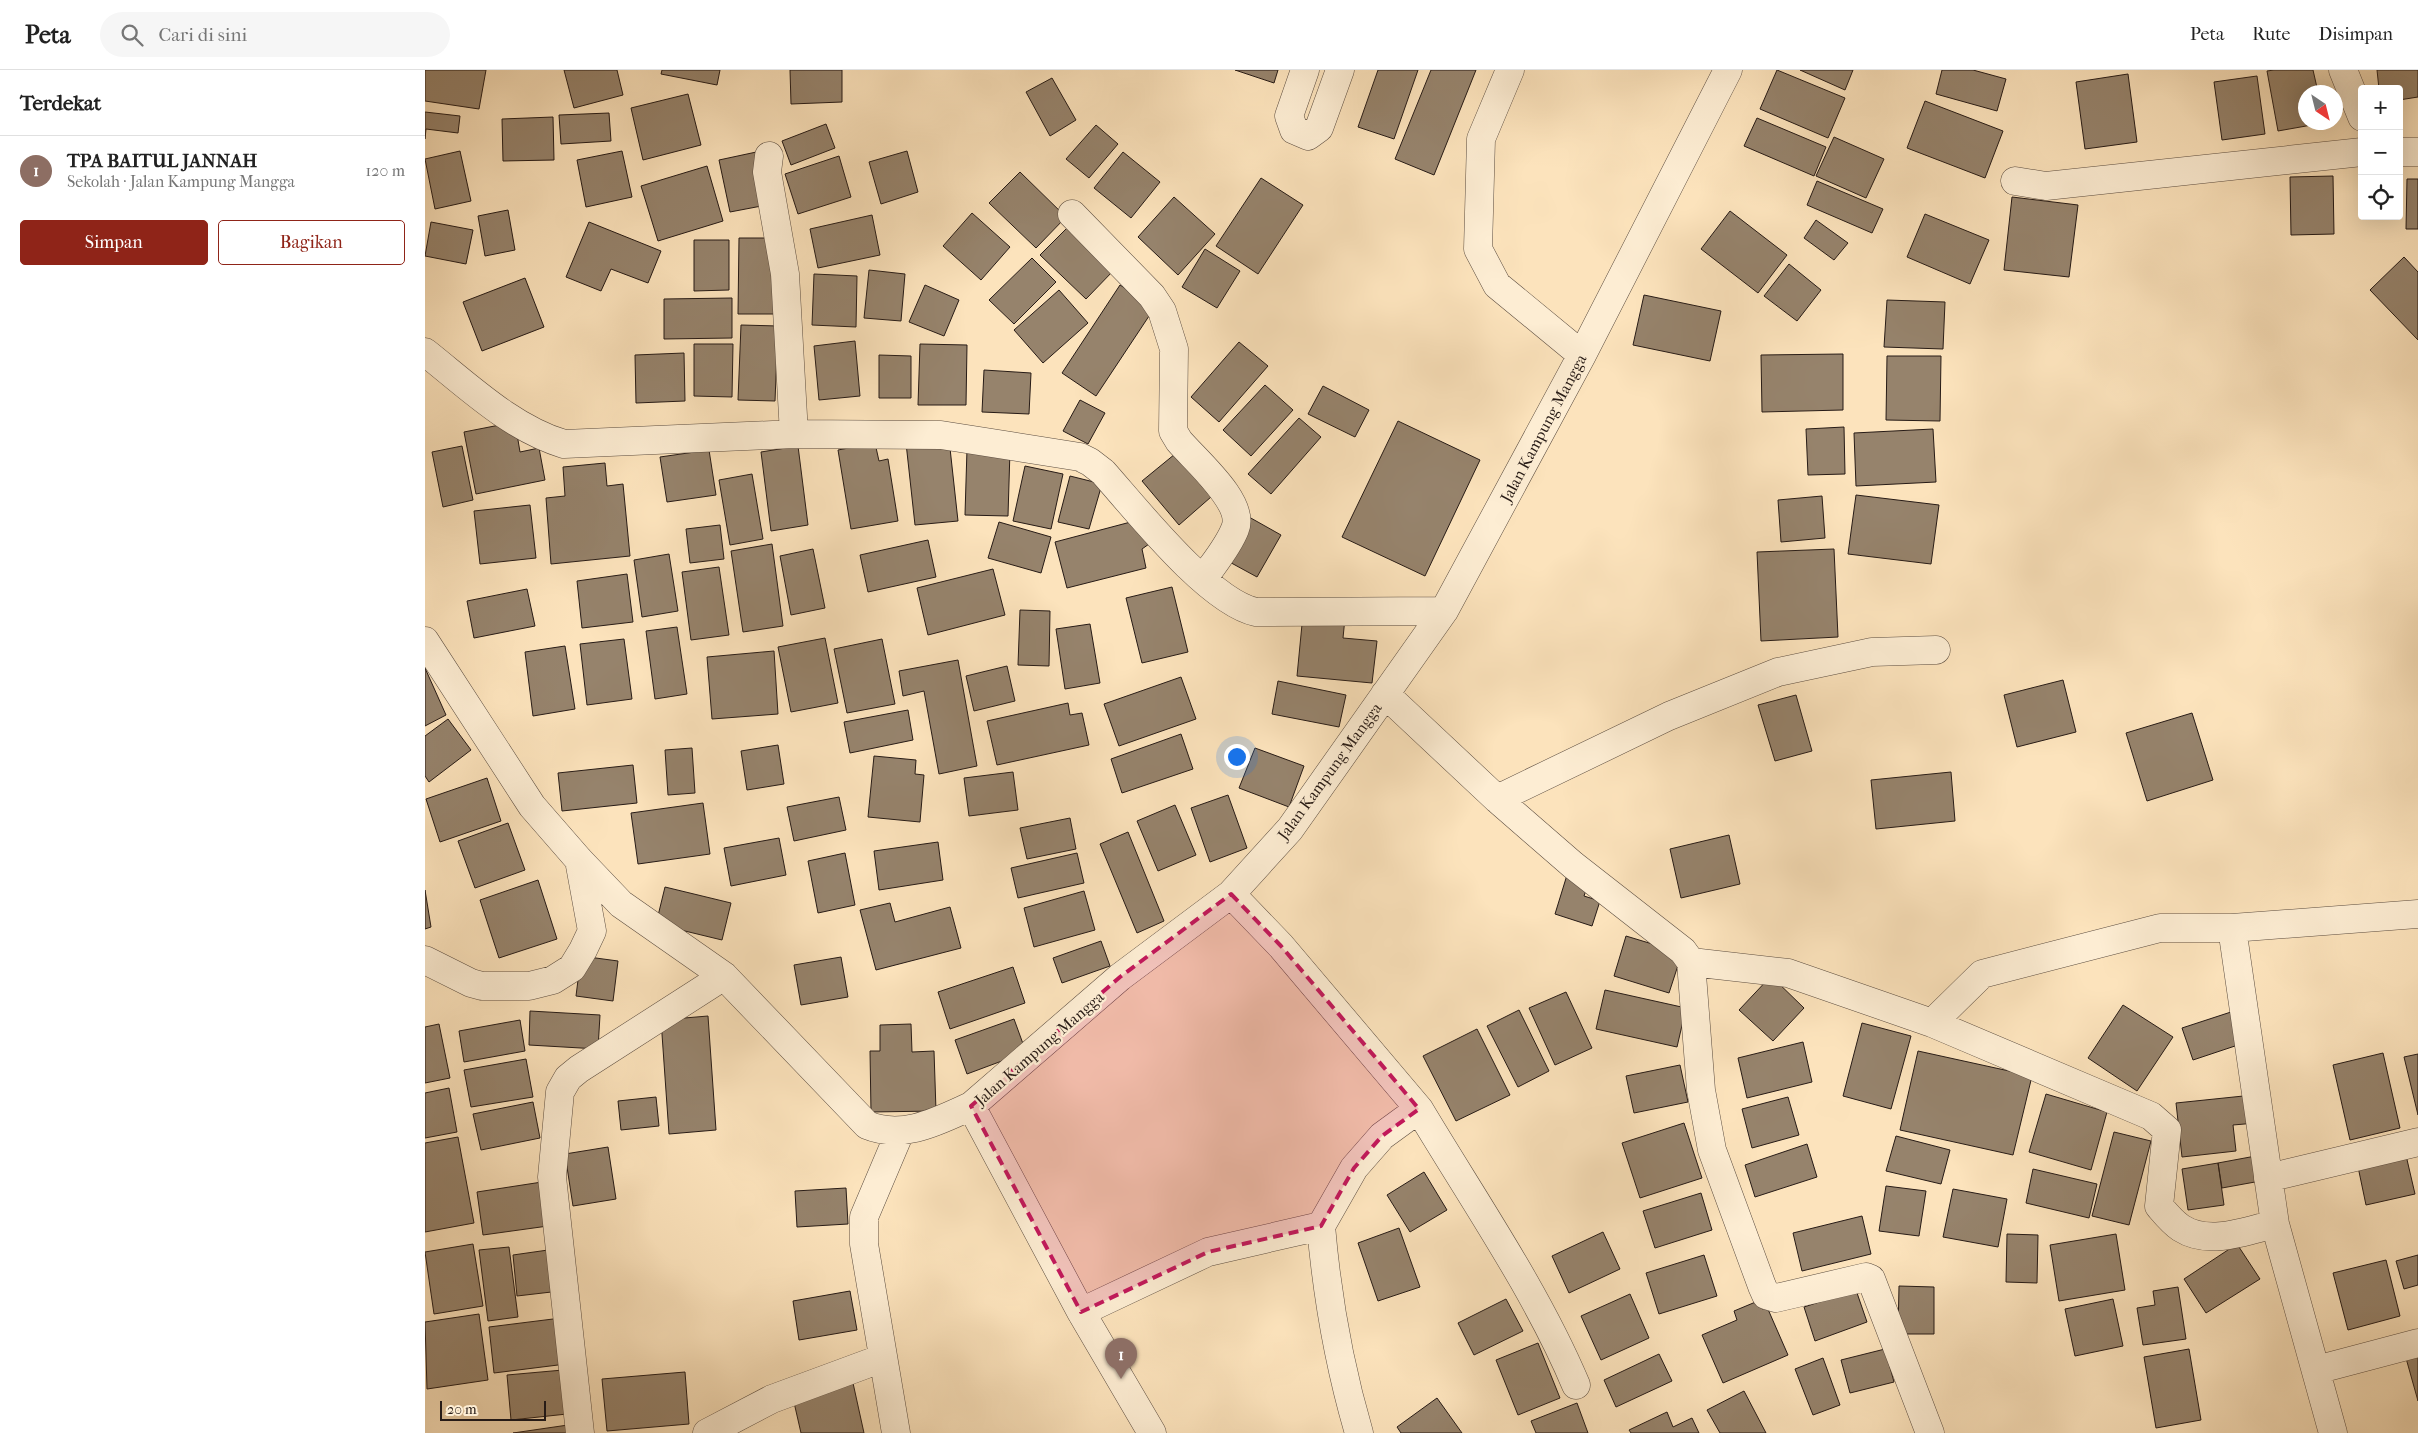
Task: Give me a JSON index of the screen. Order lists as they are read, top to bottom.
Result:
{
  "streets": {
    "street": ["Jalan Kampung Mangga"]
  },
  "scale_bar": "20 m",
  "north": "bottom right",
  "page": {
    "header": "Peta",
    "search": "Cari di sini",
    "nav": ["Peta", "Rute", "Disimpan"],
    "heading": "Terdekat",
    "map_buttons": ["+", "−"],
    "list": [
      {
        "mark": "1",
        "name": "TPA BAITUL JANNAH",
        "note": "Sekolah · Jalan Kampung Mangga",
        "value": "120 m"
      }
    ],
    "buttons": ["Simpan", "Bagikan"],
    "pins": "1",
    "scale": "20 m"
  }
}
